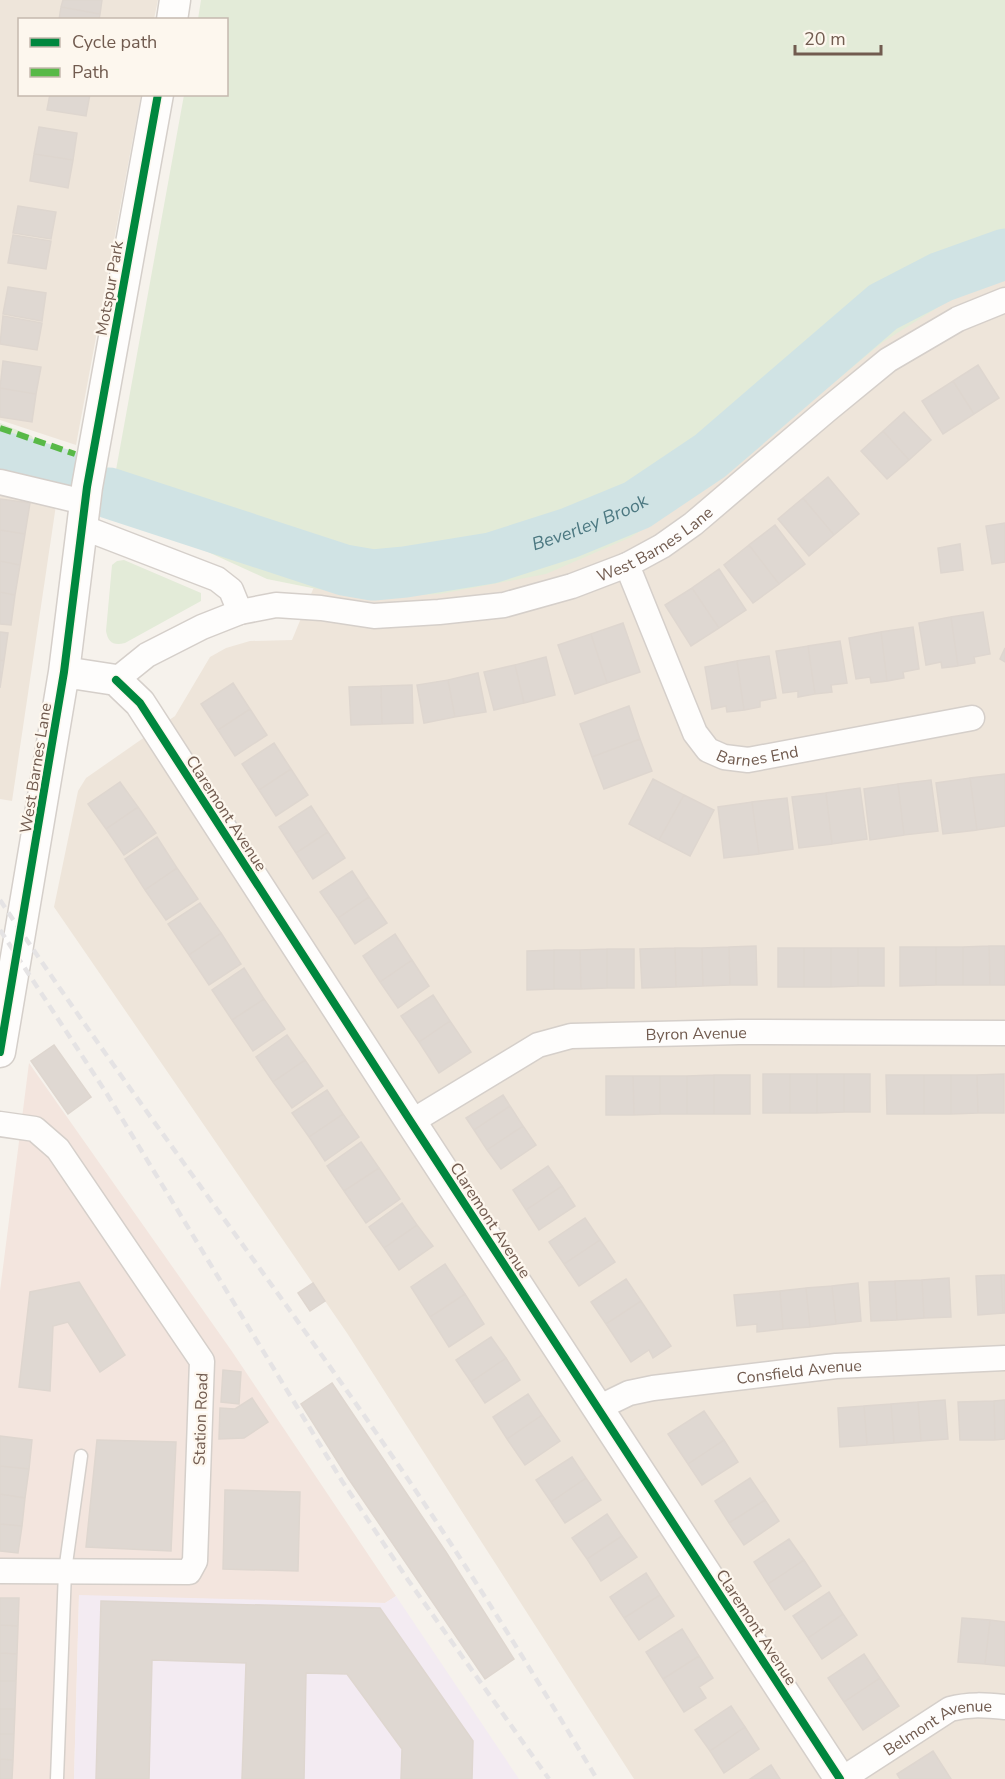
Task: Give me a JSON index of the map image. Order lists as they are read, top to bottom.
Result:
{
  "streets": {
    "street": [
      "Motspur Park",
      "West Barnes Lane",
      "Barnes End",
      "Claremont Avenue",
      "Byron Avenue",
      "Consfield Avenue",
      "Station Road",
      "Belmont Avenue"
    ]
  },
  "crossings": [
    ["Motspur Park", "West Barnes Lane"],
    ["West Barnes Lane", "Barnes End"],
    ["West Barnes Lane", "Claremont Avenue"],
    ["Claremont Avenue", "Byron Avenue"],
    ["Claremont Avenue", "Consfield Avenue"],
    ["Claremont Avenue", "Belmont Avenue"]
  ],
  "water": ["Beverley Brook"],
  "legend": ["Cycle path", "Path"],
  "scale_bar": "20 m"
}
